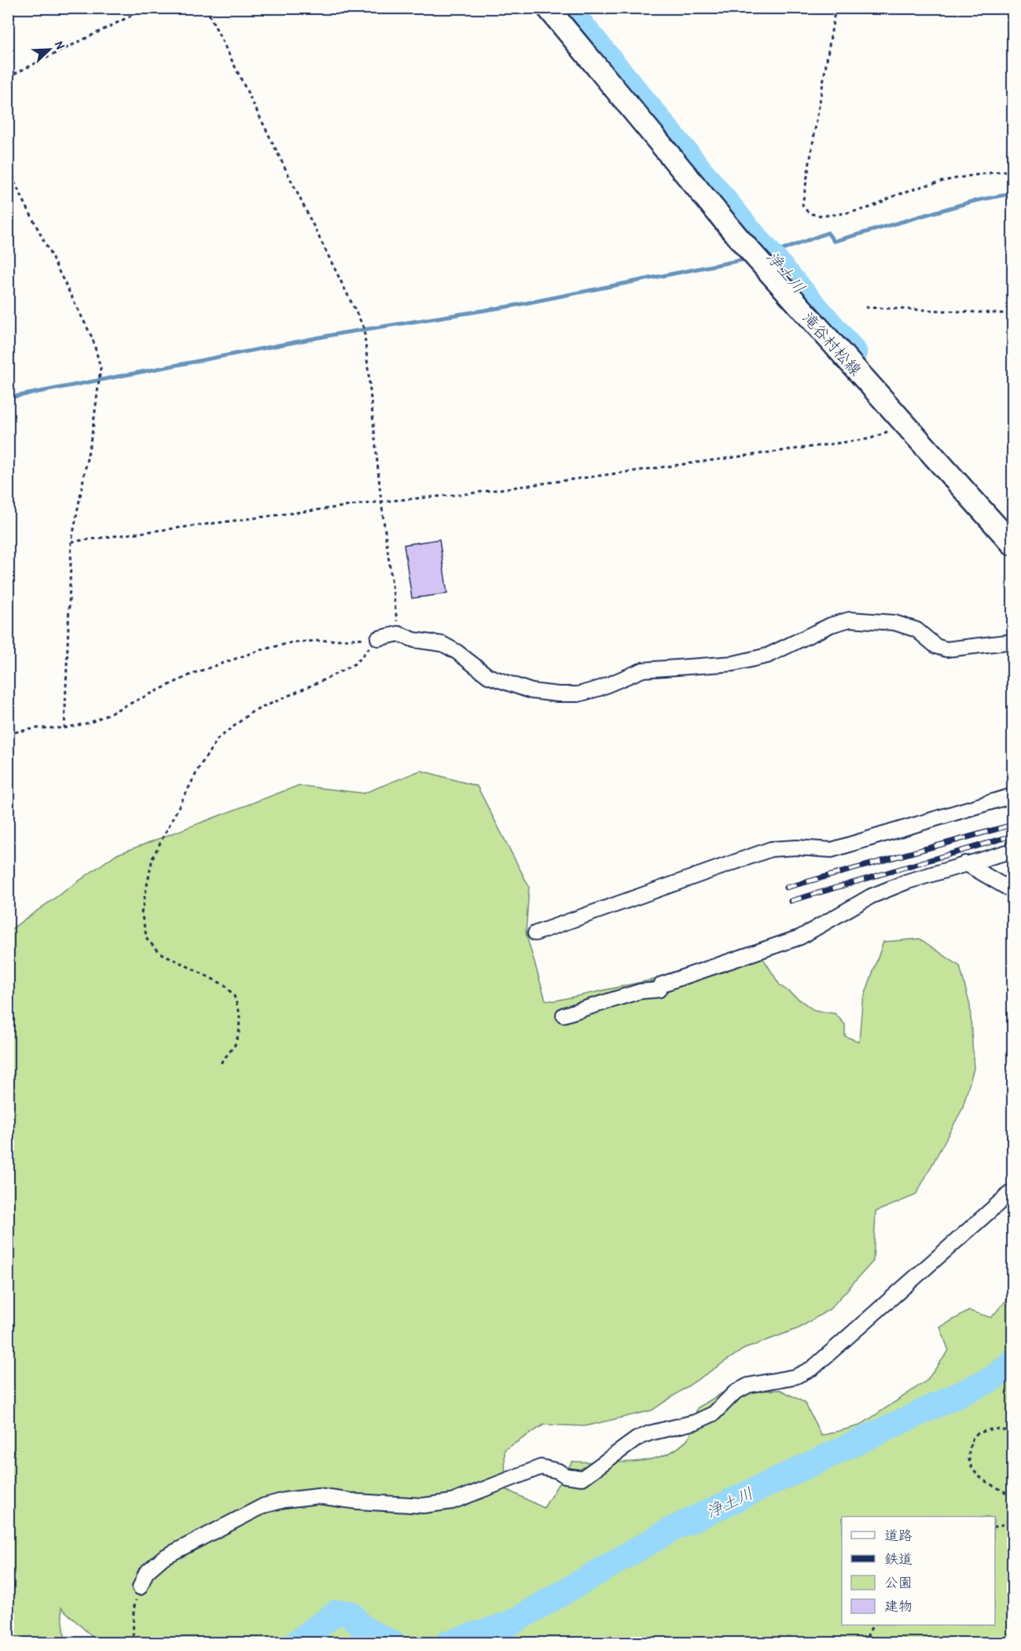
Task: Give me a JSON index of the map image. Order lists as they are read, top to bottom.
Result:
{
  "streets": {
    "main road": ["滝谷村松線"]
  },
  "water": ["浄土川"],
  "legend": [
    "道路",
    "鉄道",
    "公園",
    "建物"
  ],
  "north": "top right"
}
